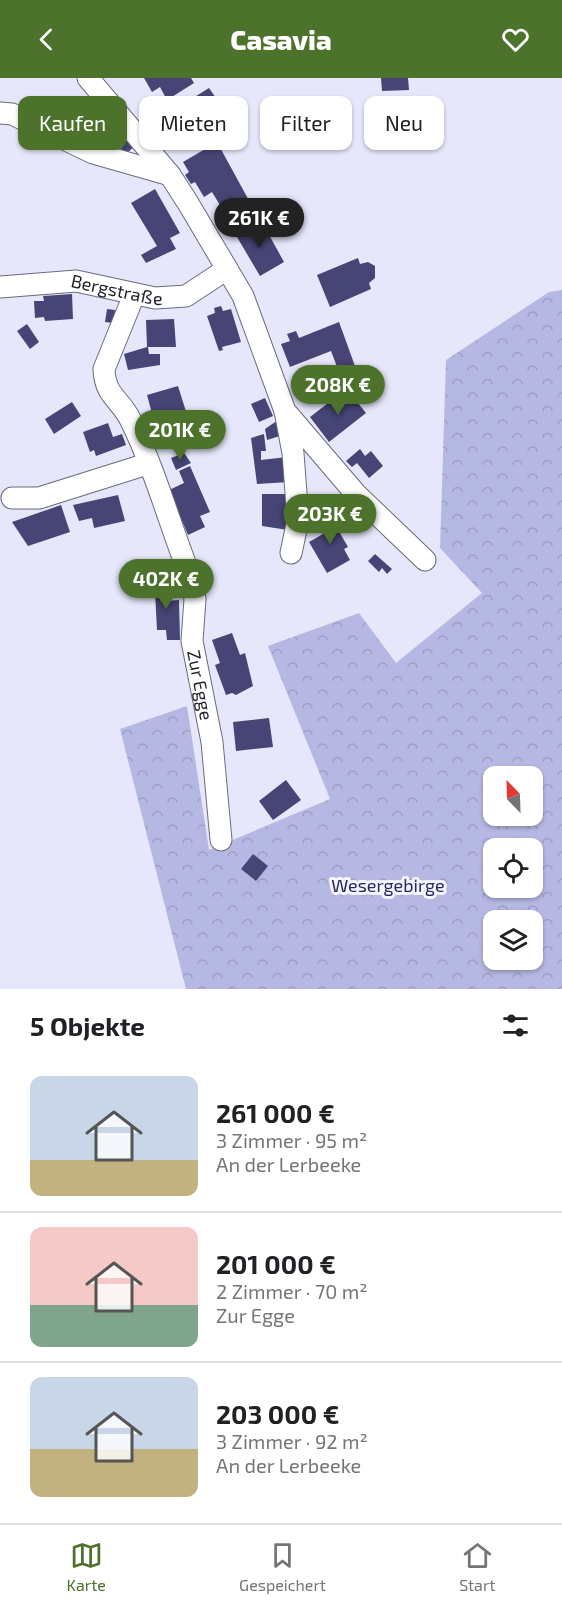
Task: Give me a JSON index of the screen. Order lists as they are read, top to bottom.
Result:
{
  "streets": {
    "street": ["Bergstraße", "Zur Egge"]
  },
  "crossings": [
    ["Bergstraße", "Zur Egge"]
  ],
  "parks": ["Wesergebirge"],
  "north": "top left",
  "page": {
    "header": "Casavia",
    "chip": [
      "Kaufen",
      "Mieten",
      "Filter",
      "Neu"
    ],
    "price": [
      "261K €",
      "208K €",
      "201K €",
      "203K €",
      "402K €"
    ],
    "heading": "5 Objekte",
    "list": [
      {
        "name": "261 000 €",
        "note": "3 Zimmer · 95 m² · An der Lerbeeke"
      },
      {
        "name": "201 000 €",
        "note": "2 Zimmer · 70 m² · Zur Egge"
      },
      {
        "name": "203 000 €",
        "note": "3 Zimmer · 92 m² · An der Lerbeeke"
      }
    ],
    "tabs": ["Karte", "Gespeichert", "Start"]
  }
}
